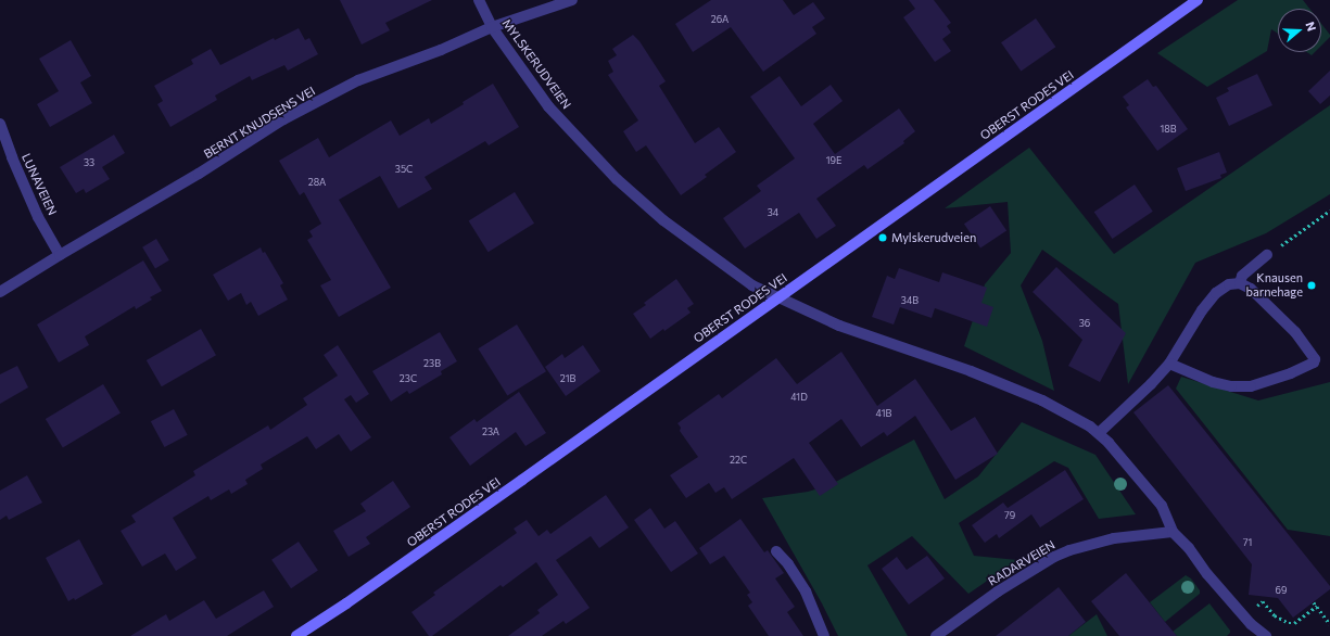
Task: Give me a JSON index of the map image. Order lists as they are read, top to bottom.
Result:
{
  "streets": {
    "street": [
      "MYLSKERUDVEIEN",
      "OBERST RODES VEI",
      "BERNT KNUDSENS VEI",
      "LUNAVEIEN",
      "RADARVEIEN"
    ]
  },
  "crossings": [
    ["MYLSKERUDVEIEN", "OBERST RODES VEI"],
    ["MYLSKERUDVEIEN", "BERNT KNUDSENS VEI"],
    ["MYLSKERUDVEIEN", "RADARVEIEN"],
    ["BERNT KNUDSENS VEI", "LUNAVEIEN"]
  ],
  "places": ["Mylskerudveien", "Knausen barnehage"],
  "house_numbers": [
    "26A",
    "18B",
    "19E",
    "33",
    "35C",
    "28A",
    "34",
    "34B",
    "36",
    "23B",
    "23C",
    "21B",
    "41D",
    "41B",
    "23A",
    "22C",
    "79",
    "71",
    "69"
  ],
  "north": "right"
}
